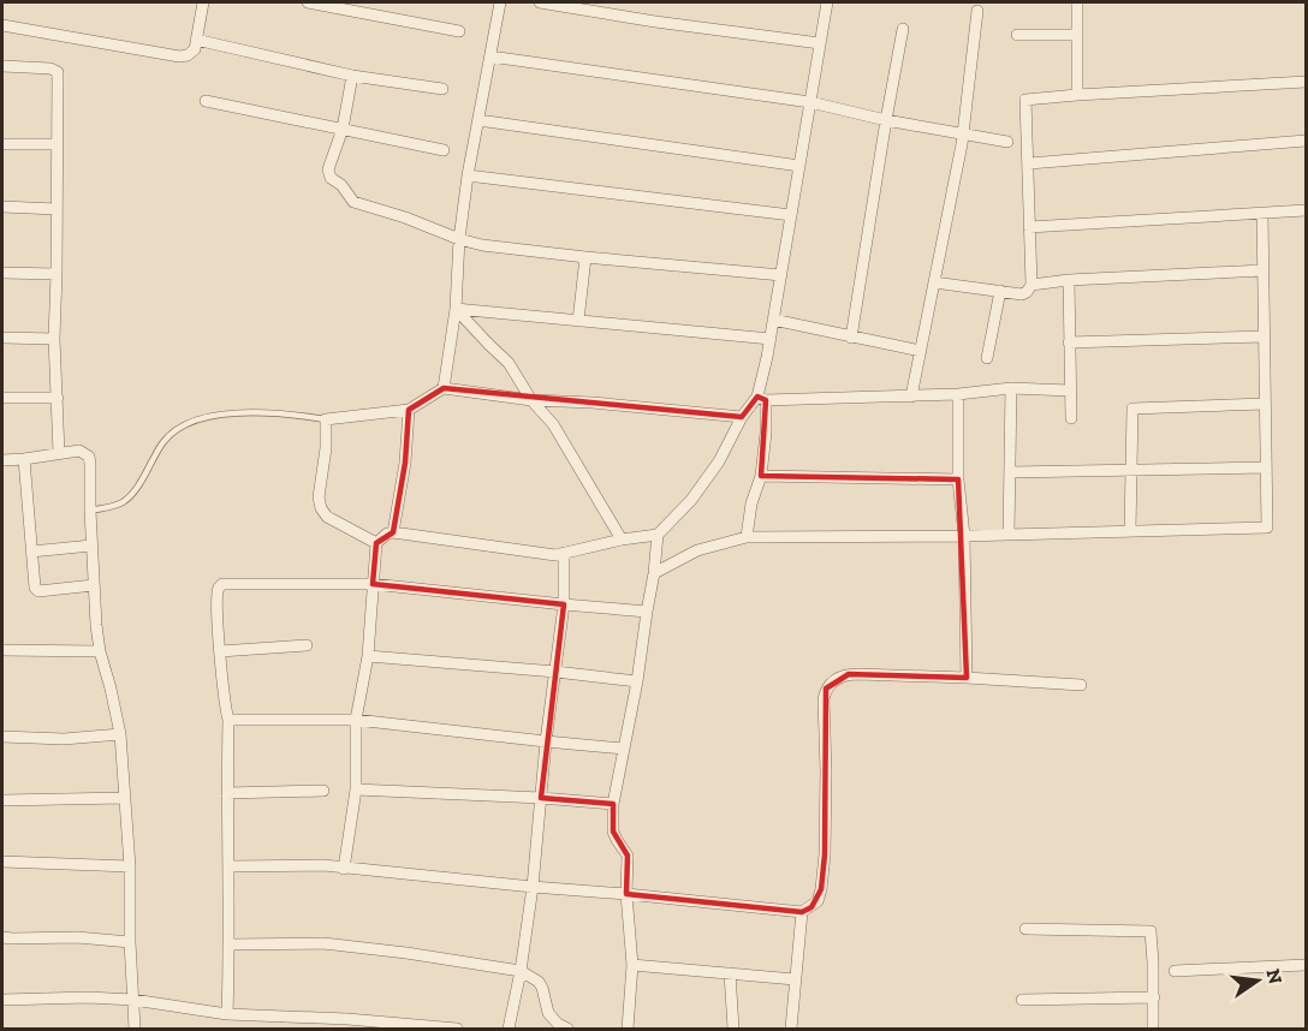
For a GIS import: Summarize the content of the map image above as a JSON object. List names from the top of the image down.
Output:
{
  "north": "right"
}
